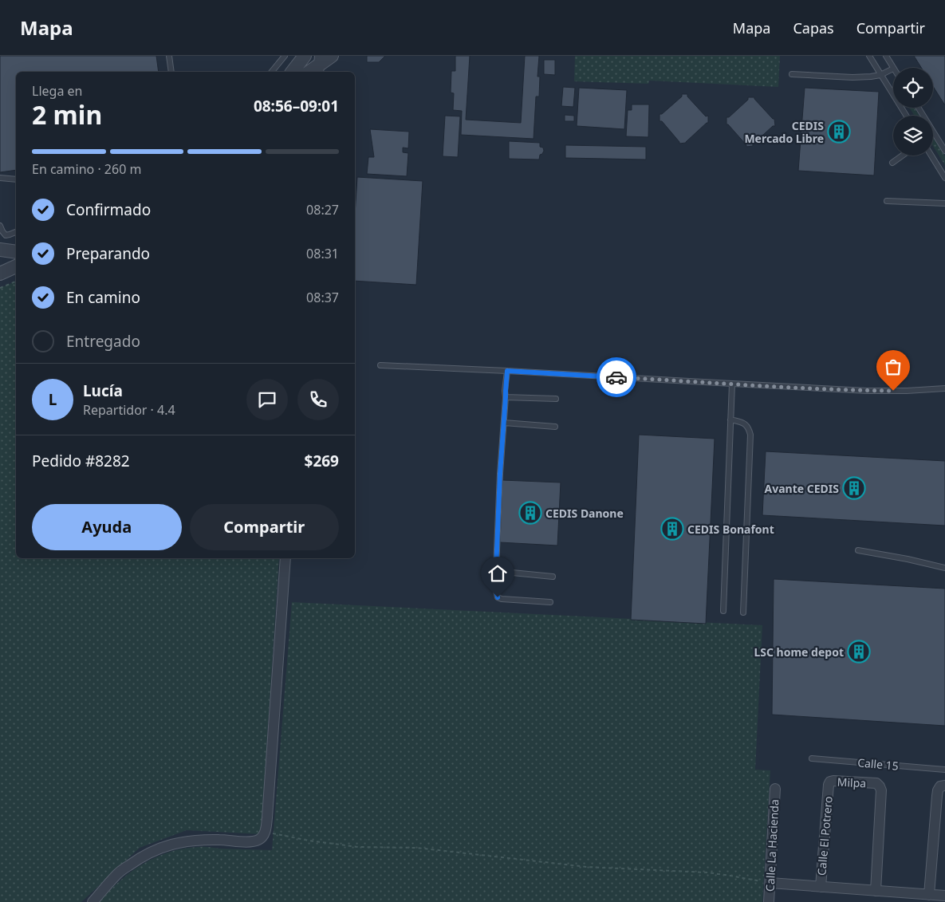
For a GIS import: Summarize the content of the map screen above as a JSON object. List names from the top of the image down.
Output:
{
  "streets": {
    "street": ["Milpa", "Calle El Potrero", "Calle La Hacienda"],
    "lane": ["Calle 15"]
  },
  "crossings": [
    ["Milpa", "Calle El Potrero"]
  ],
  "places": {
    "building": [
      "CEDIS Mercado Libre",
      "Avante CEDIS",
      "CEDIS Danone",
      "CEDIS Bonafont",
      "LSC home depot"
    ]
  },
  "page": {
    "header": "Mapa",
    "nav": ["Mapa", "Capas", "Compartir"],
    "heading": ["2 min", "Llega en", "08:56–09:01"],
    "panel": [
      "Lucía",
      "Repartidor · 4.4",
      "Pedido #8282",
      "$269"
    ],
    "bar": "En camino · 260 m",
    "list": [
      ["Confirmado", "08:27"],
      ["Preparando", "08:31"],
      ["En camino", "08:37"],
      "Entregado"
    ],
    "round": "L",
    "buttons": ["Ayuda", "Compartir"]
  }
}
